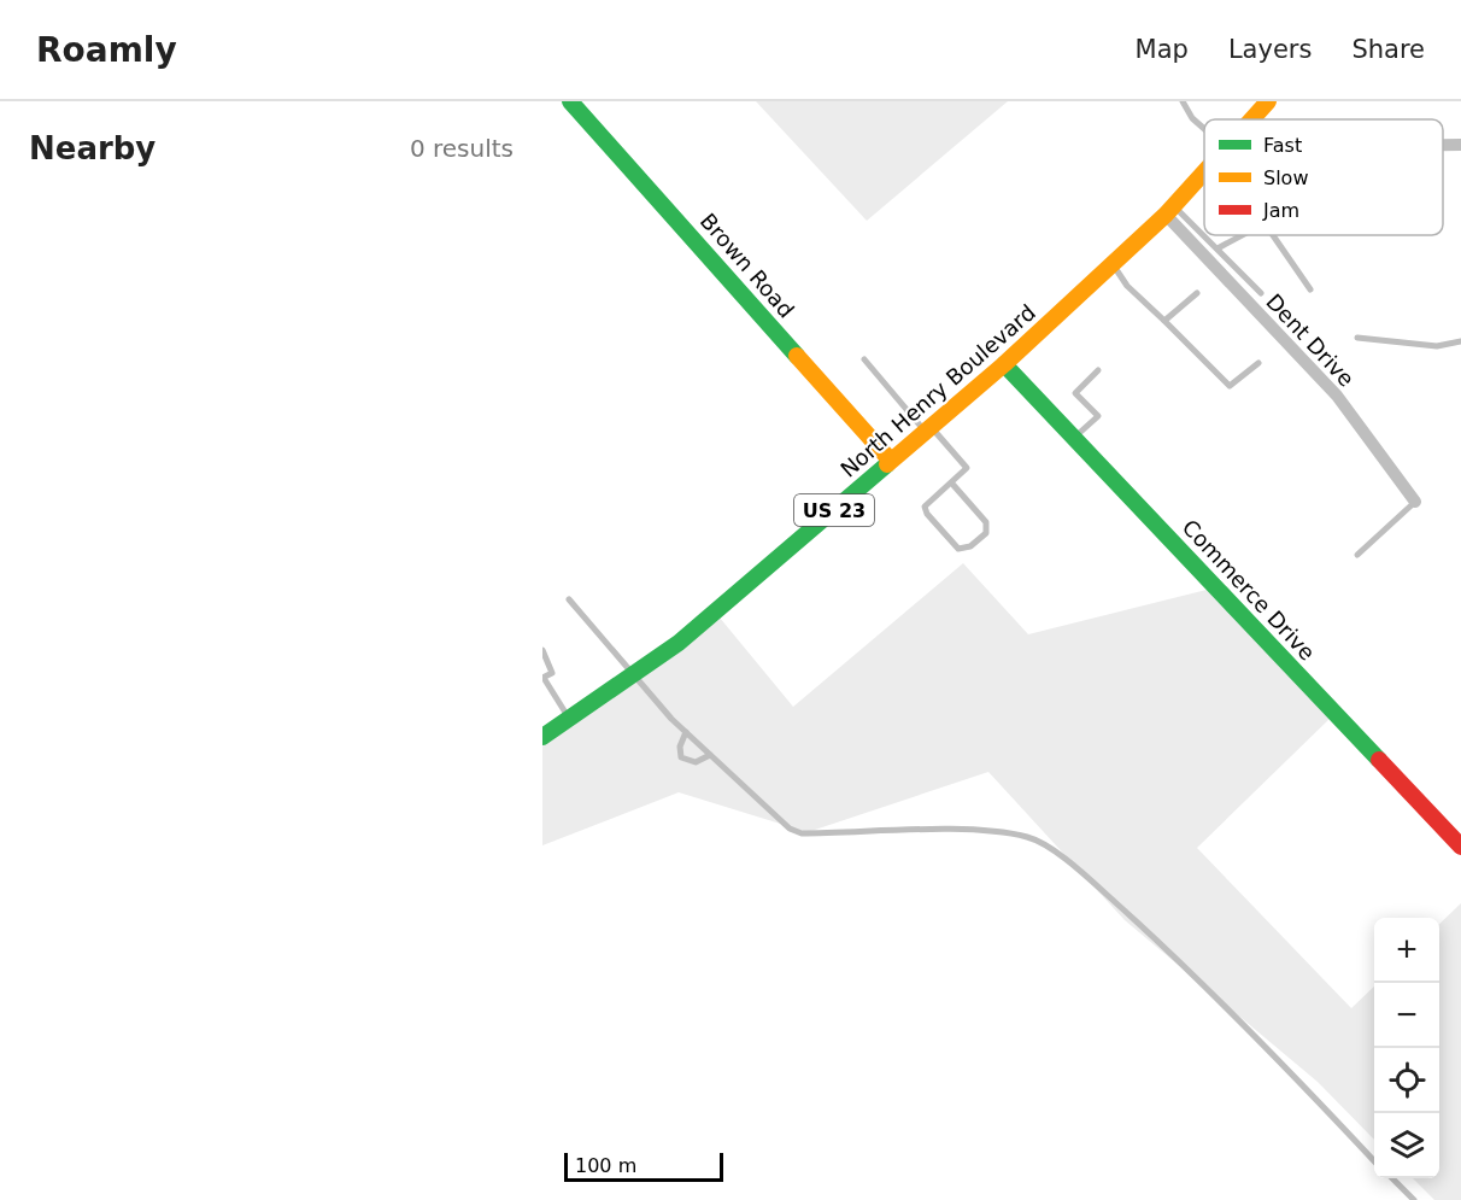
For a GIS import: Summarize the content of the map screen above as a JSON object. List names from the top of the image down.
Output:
{
  "streets": {
    "main road": [
      "Brown Road",
      "North Henry Boulevard",
      "US 23",
      "Commerce Drive"
    ],
    "street": ["Dent Drive"]
  },
  "crossings": [
    ["Brown Road", "North Henry Boulevard"],
    ["Dent Drive", "North Henry Boulevard"],
    ["North Henry Boulevard", "Commerce Drive"]
  ],
  "legend": ["Fast", "Slow", "Jam"],
  "scale_bar": "100 m",
  "page": {
    "header": "Roamly",
    "nav": ["Map", "Layers", "Share"],
    "heading": ["Nearby", "0 results"],
    "map_buttons": ["+", "−"],
    "scale": "100 m"
  }
}
